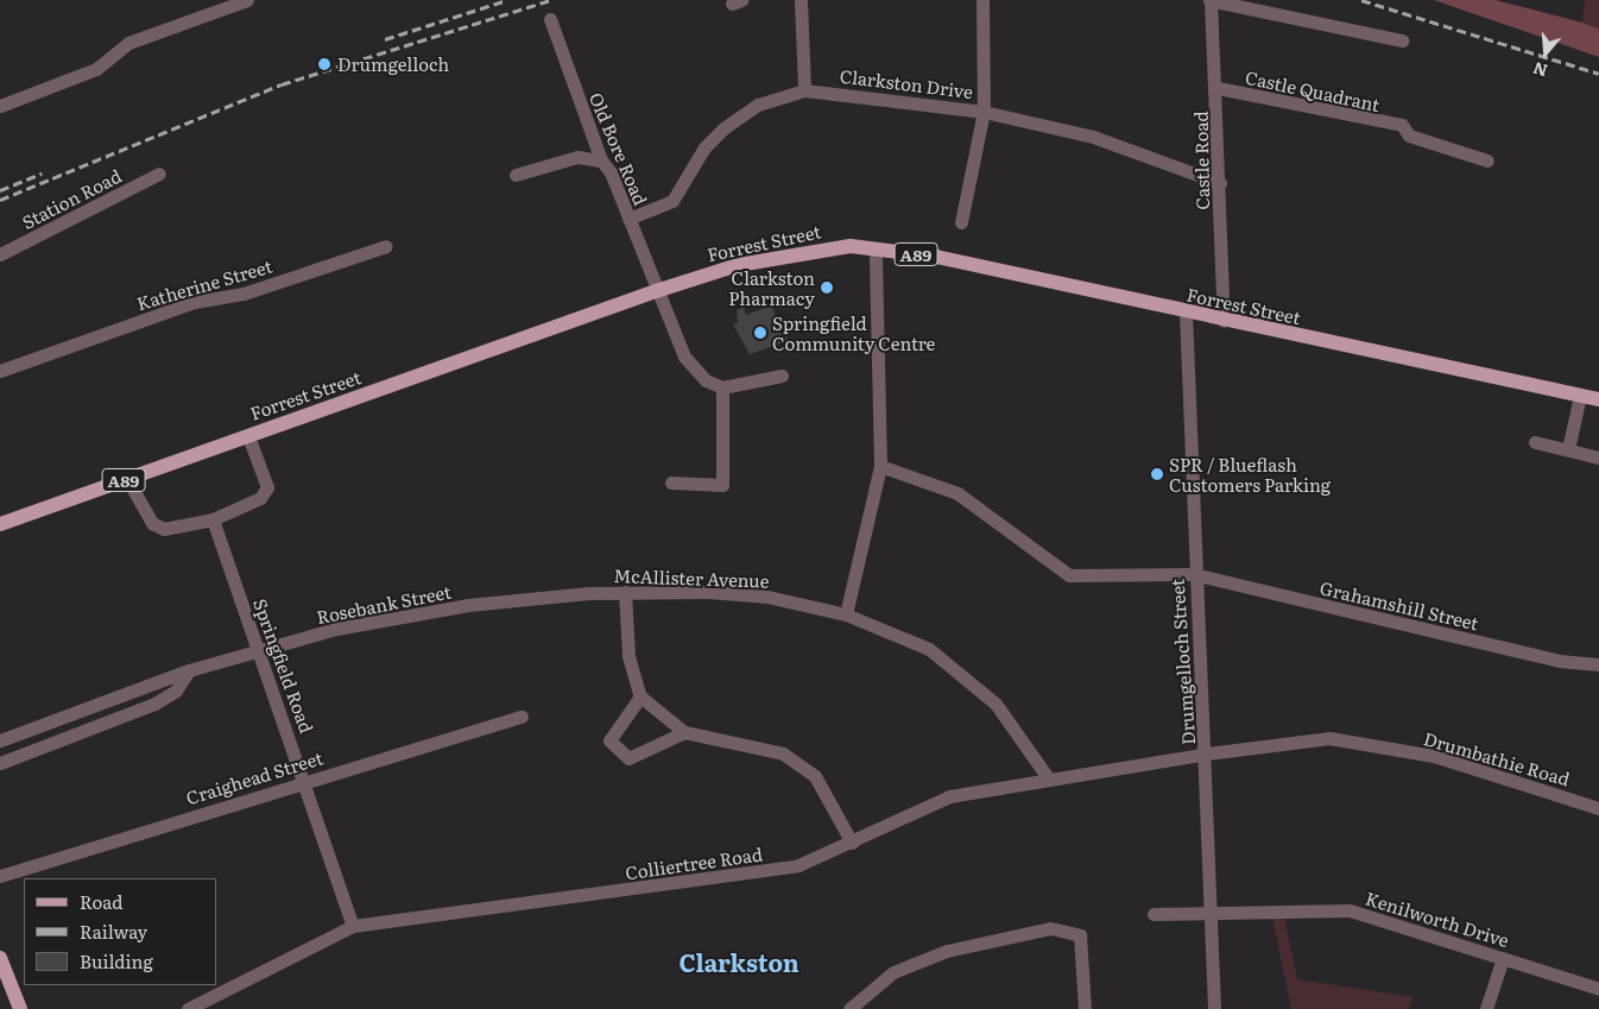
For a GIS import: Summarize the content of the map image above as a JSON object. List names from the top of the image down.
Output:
{
  "streets": {
    "main road": ["Forrest Street", "A89"],
    "street": [
      "Clarkston Drive",
      "Castle Quadrant",
      "Old Bore Road",
      "Castle Road",
      "Station Road",
      "Katherine Street",
      "McAllister Avenue",
      "Rosebank Street",
      "Grahamshill Street",
      "Drumgelloch Street",
      "Springfield Road",
      "Drumbathie Road",
      "Craighead Street",
      "Colliertree Road",
      "Kenilworth Drive"
    ]
  },
  "crossings": [
    ["Clarkston Drive", "Old Bore Road"],
    ["Clarkston Drive", "Castle Road"],
    ["Castle Quadrant", "Castle Road"],
    ["Old Bore Road", "Forrest Street"],
    ["Castle Road", "Forrest Street"],
    ["Forrest Street", "Drumgelloch Street"],
    ["McAllister Avenue", "Rosebank Street"],
    ["McAllister Avenue", "Colliertree Road"],
    ["Rosebank Street", "Springfield Road"],
    ["Grahamshill Street", "Drumgelloch Street"],
    ["Drumgelloch Street", "Drumbathie Road"],
    ["Drumgelloch Street", "Colliertree Road"],
    ["Drumgelloch Street", "Kenilworth Drive"],
    ["Springfield Road", "Craighead Street"],
    ["Springfield Road", "Colliertree Road"],
    ["Drumbathie Road", "Colliertree Road"]
  ],
  "districts": ["Clarkston"],
  "places": [
    "Drumgelloch",
    "Clarkston Pharmacy",
    "Springfield Community Centre",
    "SPR / Blueflash Customers Parking"
  ],
  "legend": ["Road", "Railway", "Building"],
  "north": "bottom"
}
